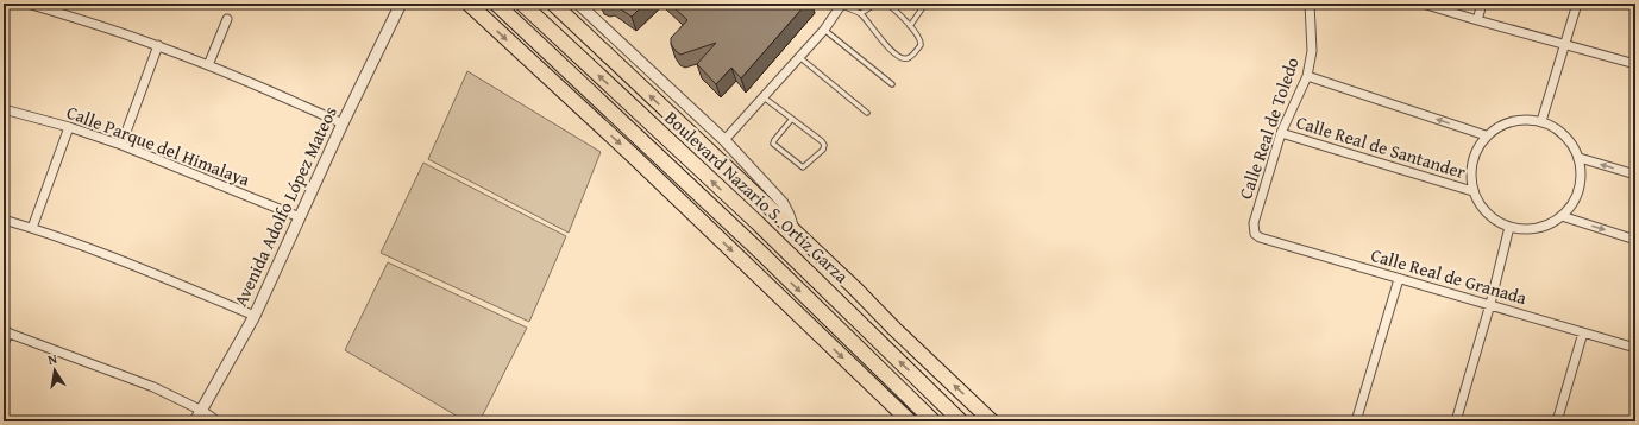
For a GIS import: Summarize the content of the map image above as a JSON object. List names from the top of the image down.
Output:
{
  "streets": {
    "highway": ["Boulevard Nazario S. Ortiz Garza"],
    "street": [
      "Calle Real de Toledo",
      "Calle Parque del Himalaya",
      "Calle Real de Santander",
      "Avenida Adolfo López Mateos",
      "Calle Real de Granada"
    ]
  },
  "crossings": [
    ["Calle Real de Toledo", "Calle Real de Santander"],
    ["Calle Real de Toledo", "Calle Real de Granada"],
    ["Calle Parque del Himalaya", "Avenida Adolfo López Mateos"]
  ],
  "north": "top"
}
